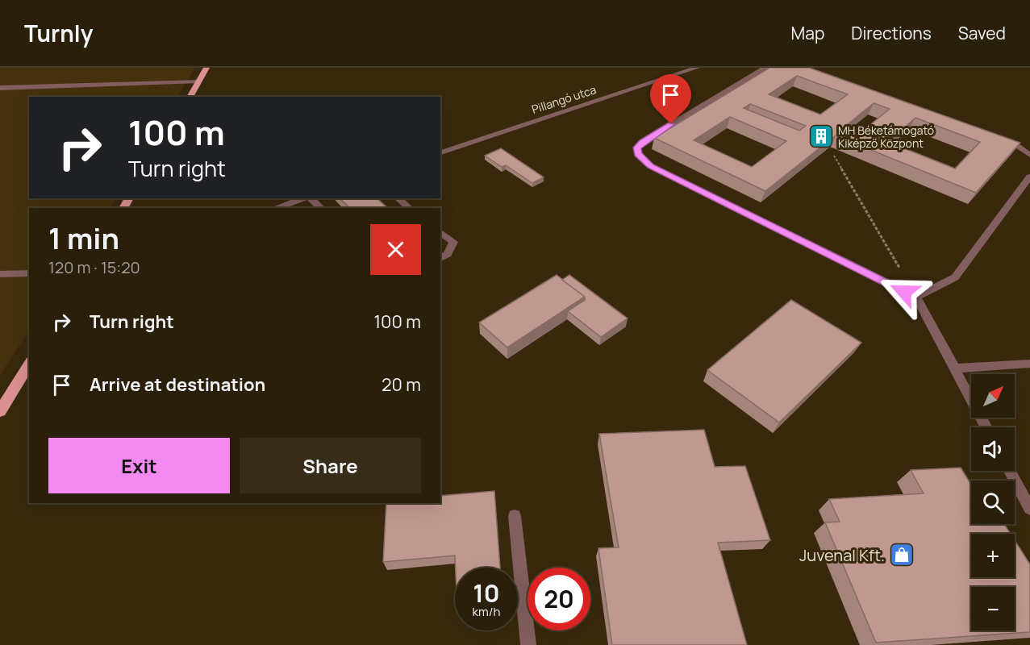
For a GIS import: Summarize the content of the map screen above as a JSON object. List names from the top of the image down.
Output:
{
  "streets": {
    "lane": ["Pillangó utca"]
  },
  "places": {
    "building": ["MH Béketámogató Kiképző Központ"],
    "shop": ["Juvenal Kft."]
  },
  "north": "top right",
  "page": {
    "header": "Turnly",
    "nav": ["Map", "Directions", "Saved"],
    "turn": ["100 m", "Turn right"],
    "heading": ["1 min", "120 m · 15:20"],
    "list": [
      {
        "name": "Turn right",
        "value": "100 m"
      },
      {
        "name": "Arrive at destination",
        "value": "20 m"
      }
    ],
    "map_buttons": ["+", "−"],
    "buttons": ["Exit", "Share"],
    "speed": "10 km/h",
    "limit": "20"
  }
}
